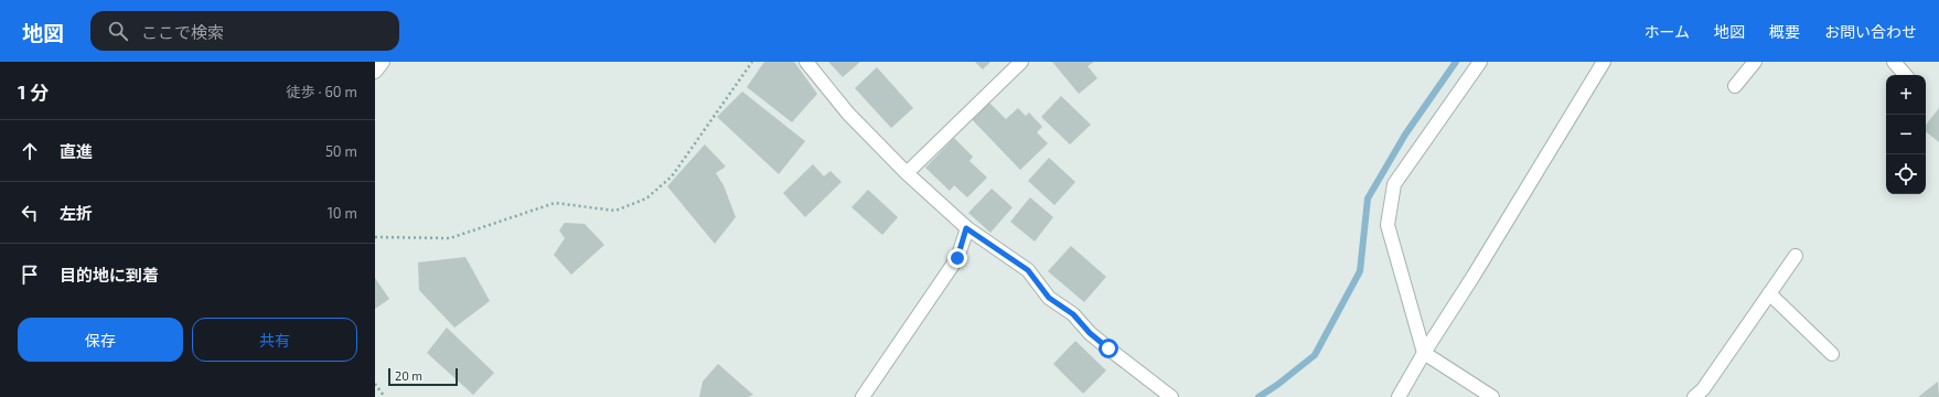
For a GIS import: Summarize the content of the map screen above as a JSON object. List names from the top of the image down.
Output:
{
  "scale_bar": "20 m",
  "page": {
    "header": "地図",
    "search": "ここで検索",
    "nav": [
      "ホーム",
      "地図",
      "概要",
      "お問い合わせ"
    ],
    "heading": ["1 分", "徒歩 · 60 m"],
    "map_buttons": ["+", "−"],
    "list": [
      ["直進", "50 m"],
      ["左折", "10 m"],
      "目的地に到着"
    ],
    "buttons": ["保存", "共有"],
    "scale": "20 m"
  }
}
